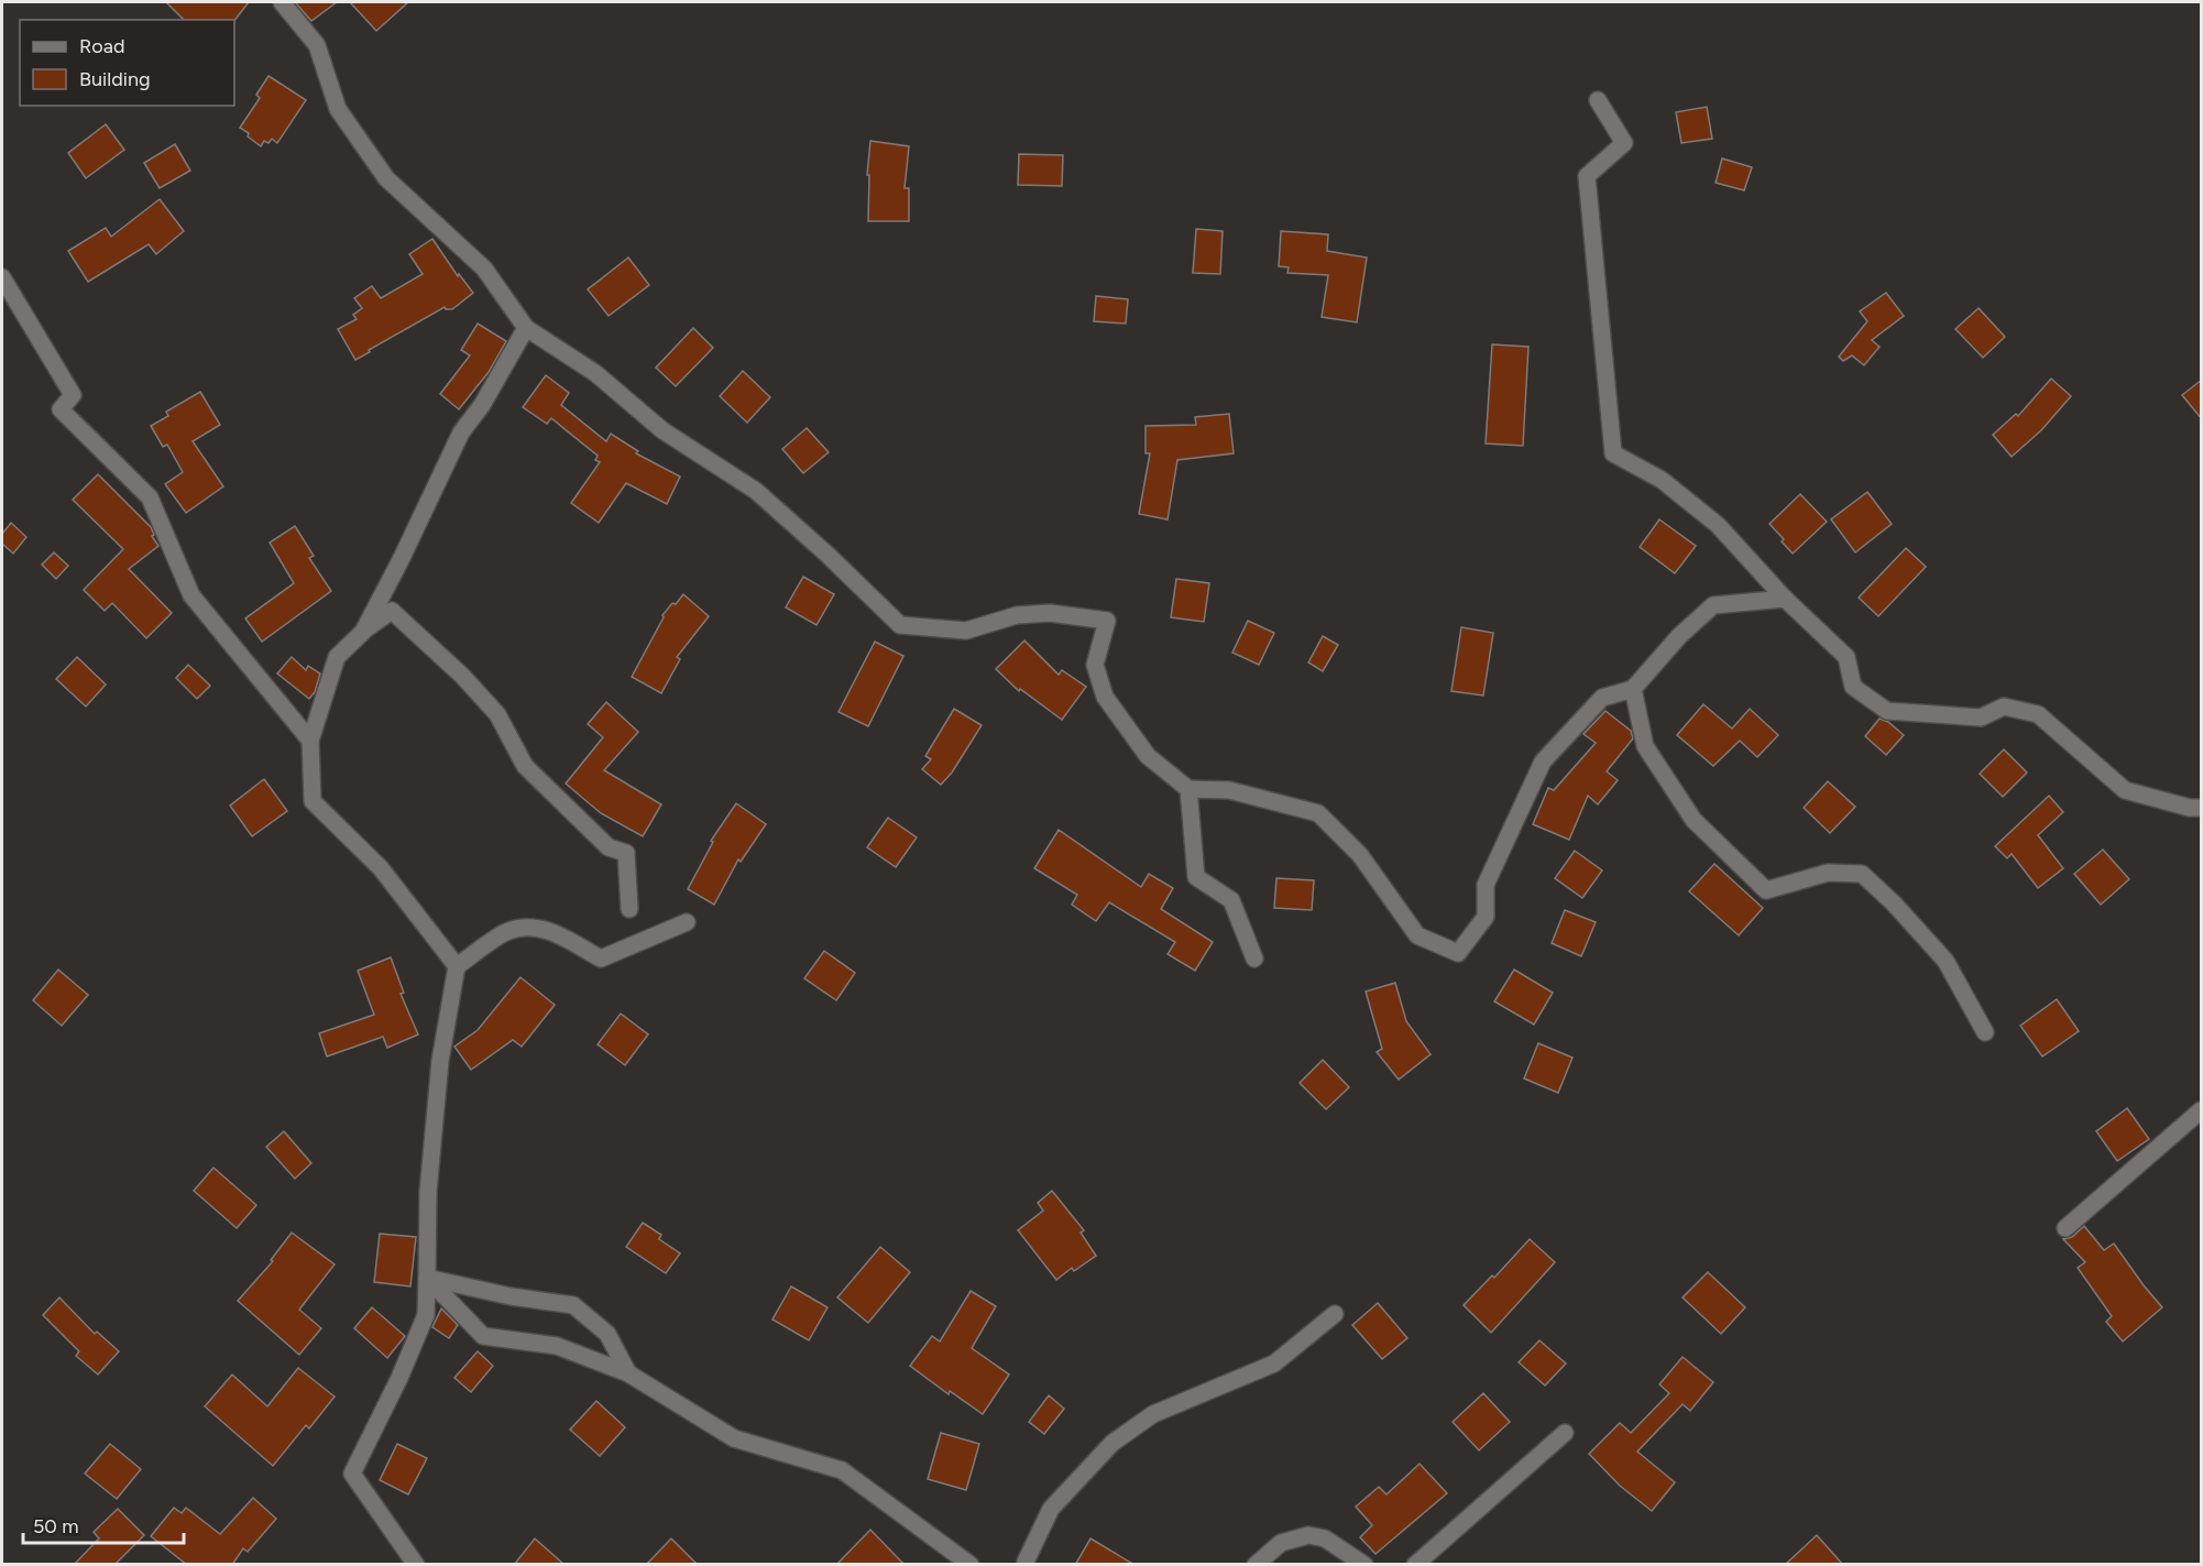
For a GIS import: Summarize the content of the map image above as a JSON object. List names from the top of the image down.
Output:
{
  "legend": ["Road", "Building"],
  "scale_bar": "50 m"
}
